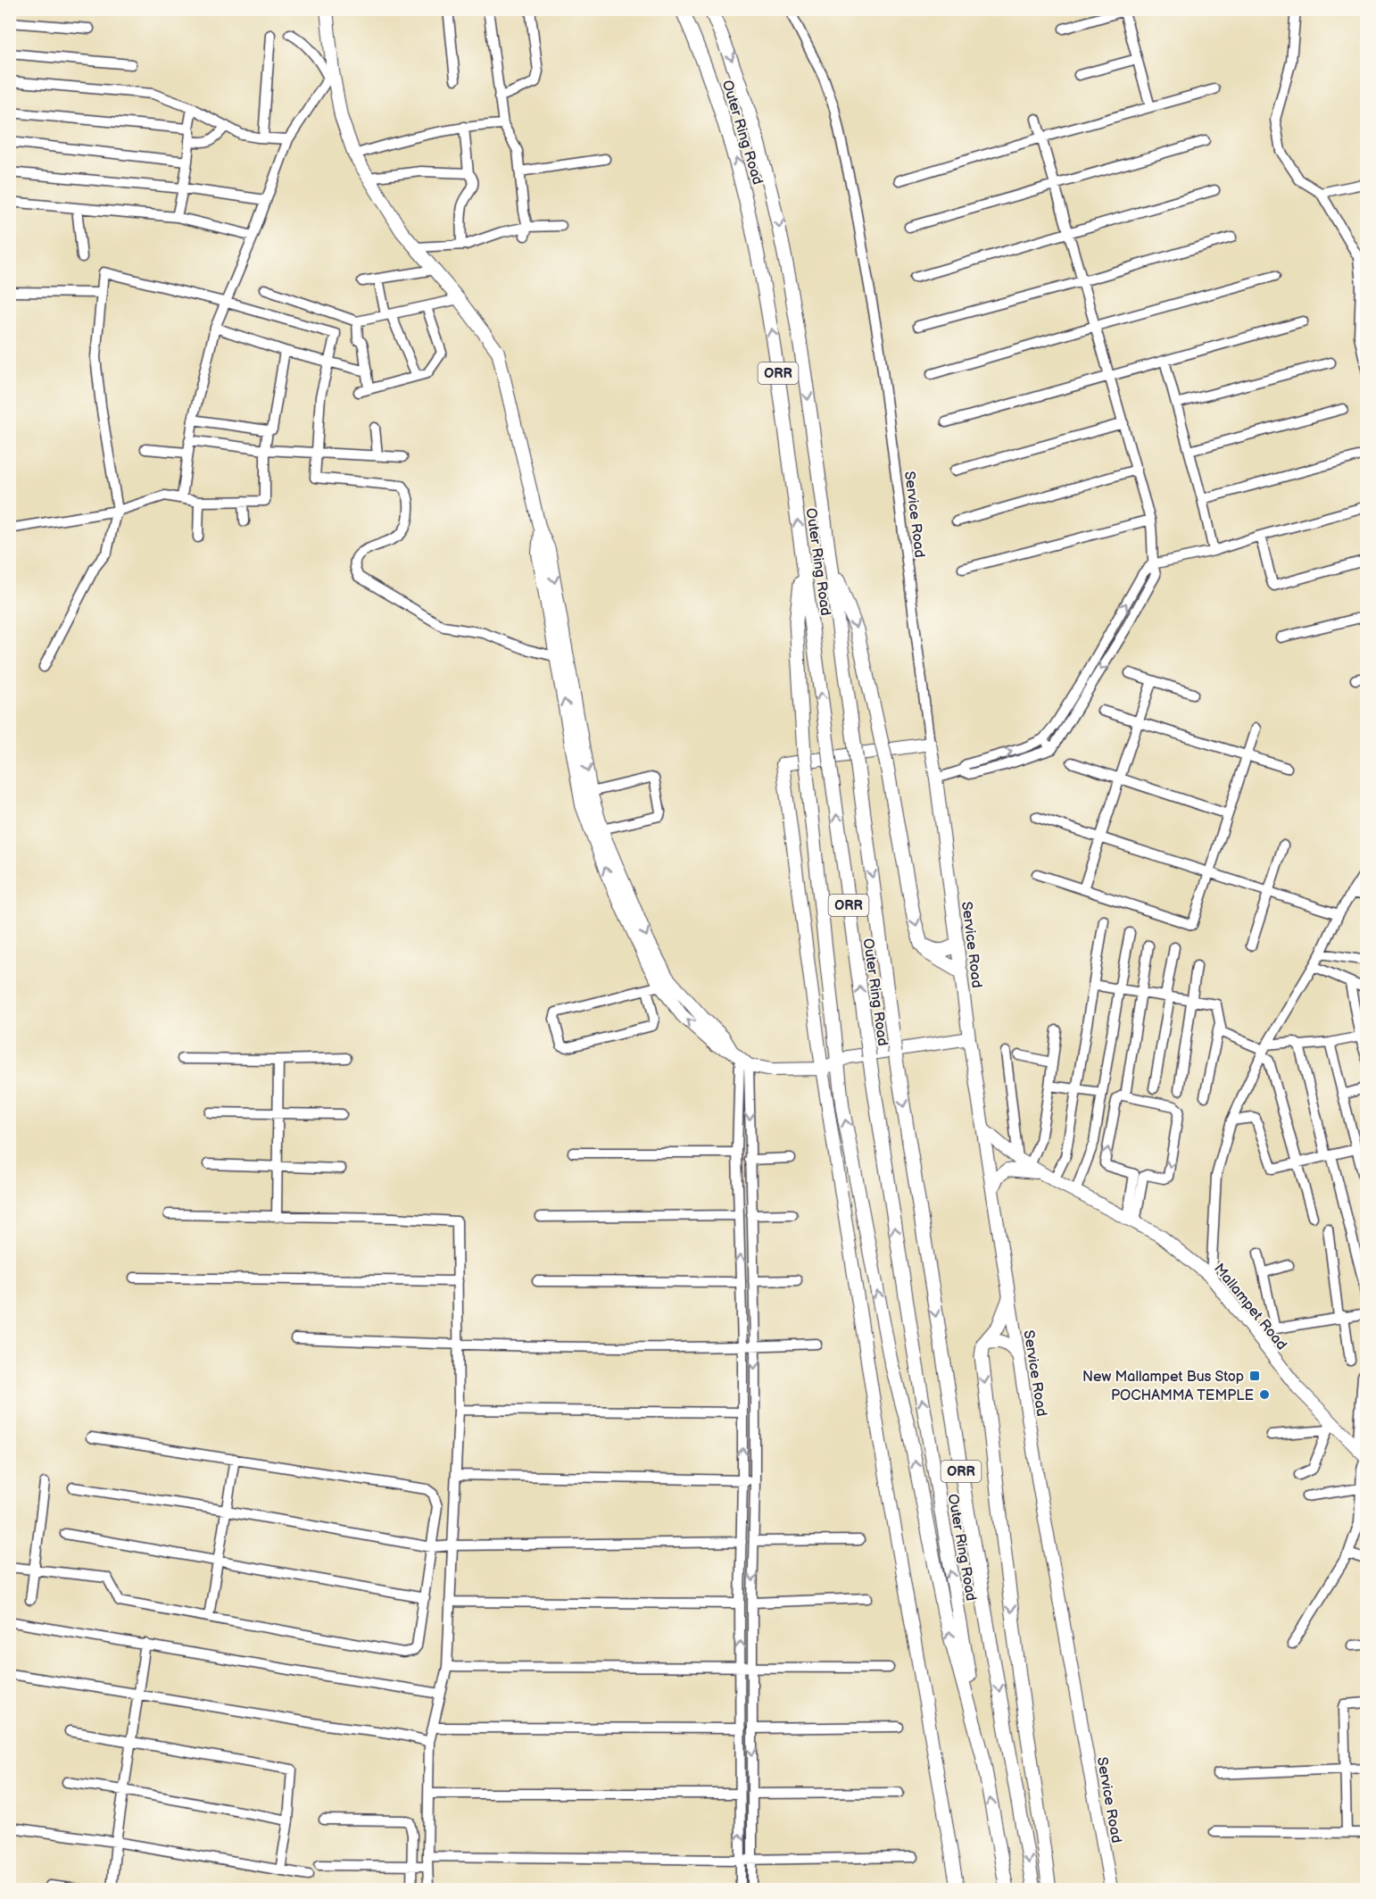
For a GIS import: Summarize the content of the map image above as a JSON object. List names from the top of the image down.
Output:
{
  "streets": {
    "highway": ["Outer Ring Road", "ORR"],
    "main road": ["Service Road", "Mallampet Road"]
  },
  "crossings": [
    ["Service Road", "Mallampet Road"]
  ],
  "places": {
    "transit": ["New Mallampet Bus Stop"],
    "other": ["POCHAMMA TEMPLE"]
  }
}
